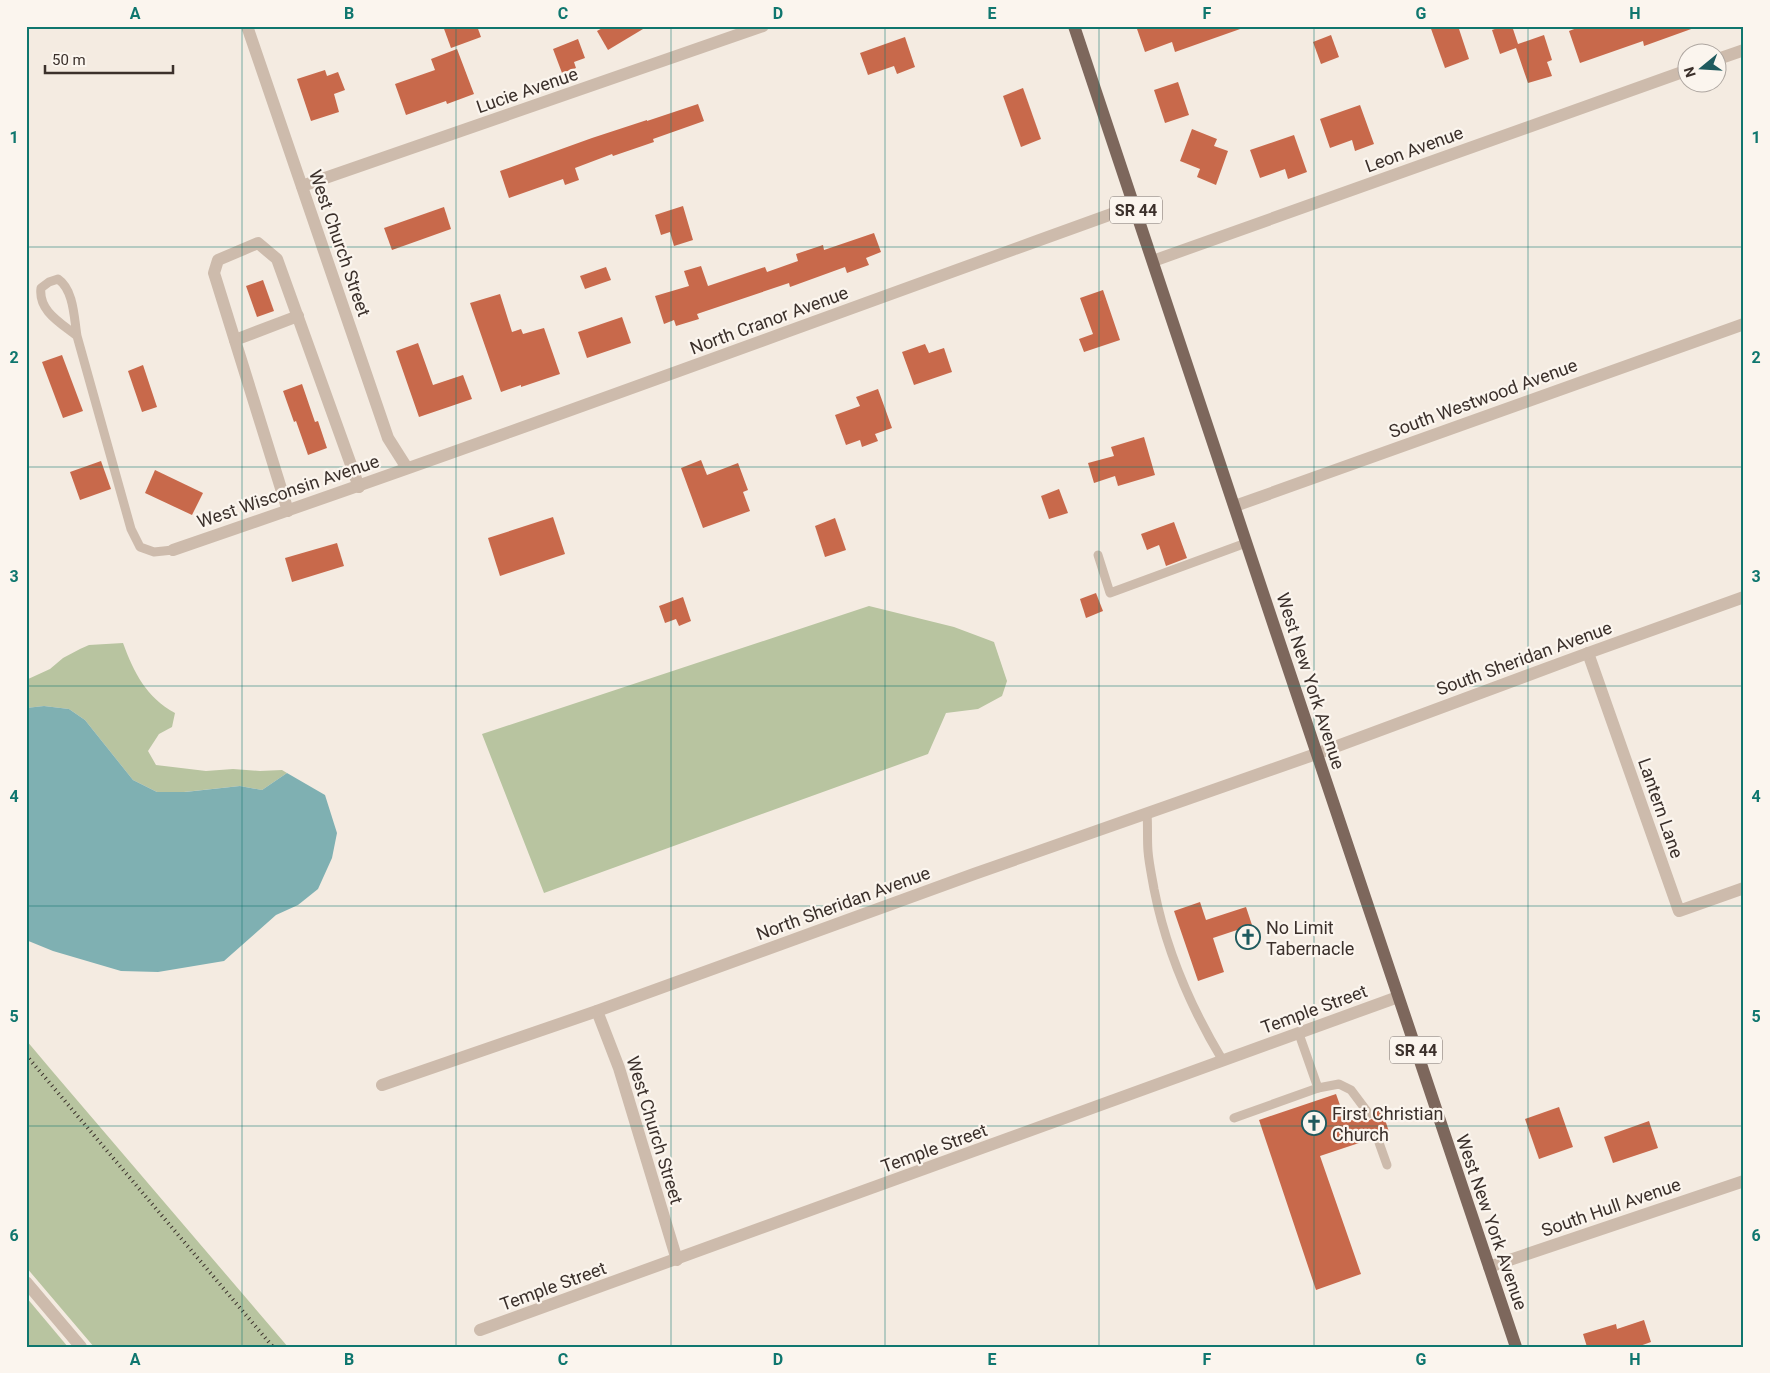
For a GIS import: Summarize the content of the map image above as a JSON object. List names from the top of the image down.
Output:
{
  "streets": {
    "main road": ["SR 44", "West New York Avenue"],
    "street": [
      "Lucie Avenue",
      "Leon Avenue",
      "West Church Street",
      "North Cranor Avenue",
      "South Westwood Avenue",
      "West Wisconsin Avenue",
      "South Sheridan Avenue",
      "Lantern Lane",
      "North Sheridan Avenue",
      "Temple Street",
      "South Hull Avenue"
    ]
  },
  "crossings": [
    ["Lucie Avenue", "West Church Street"],
    ["Leon Avenue", "West New York Avenue"],
    ["West Church Street", "North Cranor Avenue"],
    ["West Church Street", "West Wisconsin Avenue"],
    ["West Church Street", "North Sheridan Avenue"],
    ["West Church Street", "Temple Street"],
    ["North Cranor Avenue", "West Wisconsin Avenue"],
    ["North Cranor Avenue", "West New York Avenue"],
    ["South Westwood Avenue", "West New York Avenue"],
    ["South Sheridan Avenue", "West New York Avenue"],
    ["South Sheridan Avenue", "Lantern Lane"],
    ["South Sheridan Avenue", "North Sheridan Avenue"],
    ["West New York Avenue", "North Sheridan Avenue"],
    ["West New York Avenue", "Temple Street"],
    ["West New York Avenue", "South Hull Avenue"]
  ],
  "places": {
    "church": ["No Limit Tabernacle", "First Christian Church"]
  },
  "scale_bar": "50 m",
  "north": "left",
  "grid": {
    "columns": [
      "A",
      "B",
      "C",
      "D",
      "E",
      "F",
      "G",
      "H"
    ],
    "rows": [
      "1",
      "2",
      "3",
      "4",
      "5",
      "6"
    ]
  }
}
